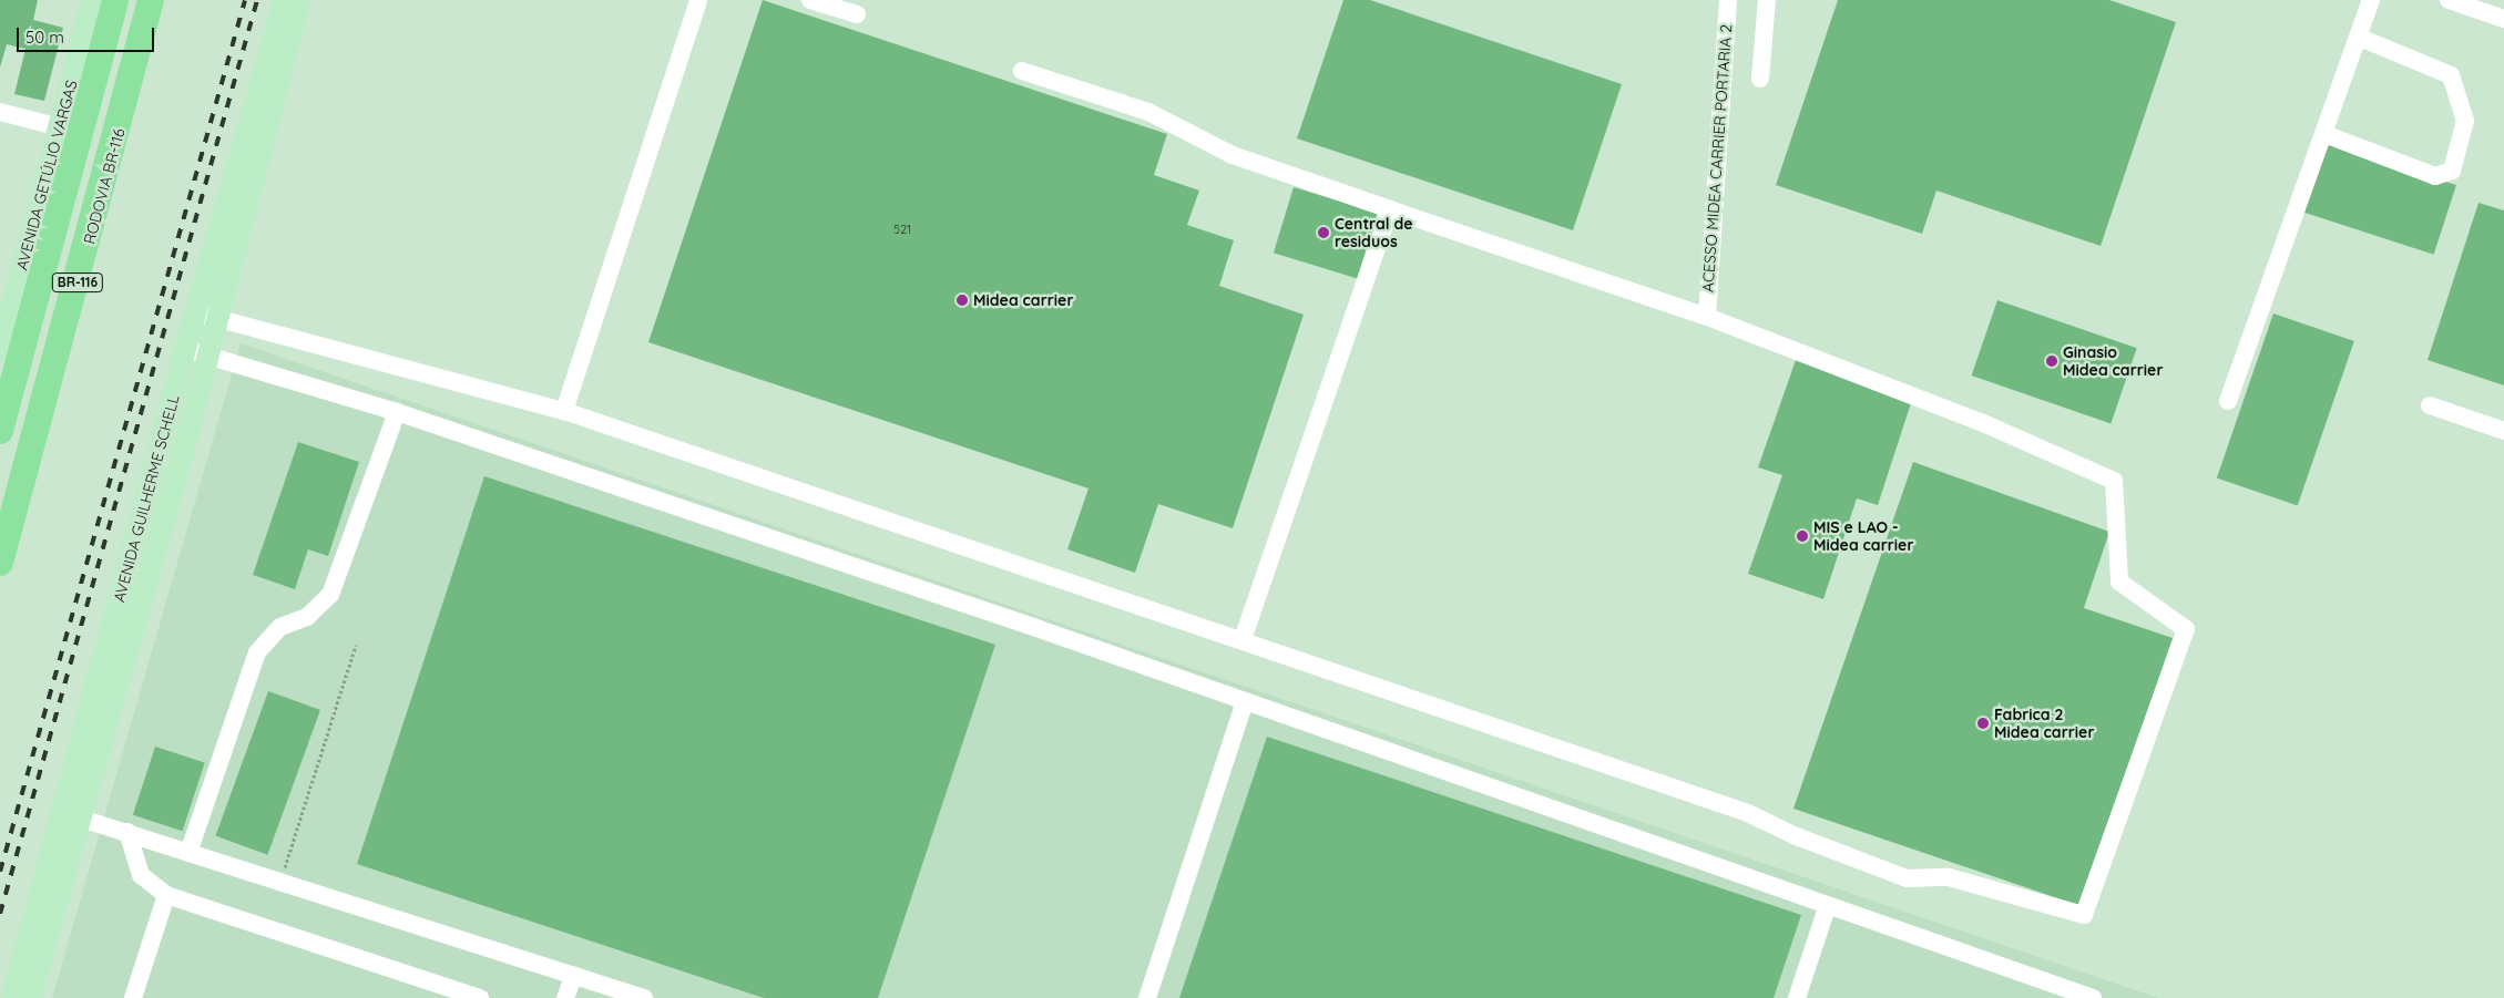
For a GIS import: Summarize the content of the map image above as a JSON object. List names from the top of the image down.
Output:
{
  "streets": {
    "highway": ["RODOVIA BR-116", "BR-116"],
    "main road": ["AVENIDA GETÚLIO VARGAS", "AVENIDA GUILHERME SCHELL"],
    "street": ["ACESSO MIDEA CARRIER PORTARIA 2"]
  },
  "places": [
    "Central de residuos",
    "Midea carrier",
    "Ginasio Midea carrier",
    "MIS e LAO - Midea carrier",
    "Fabrica 2 Midea carrier"
  ],
  "house_numbers": ["521"],
  "scale_bar": "50 m"
}
